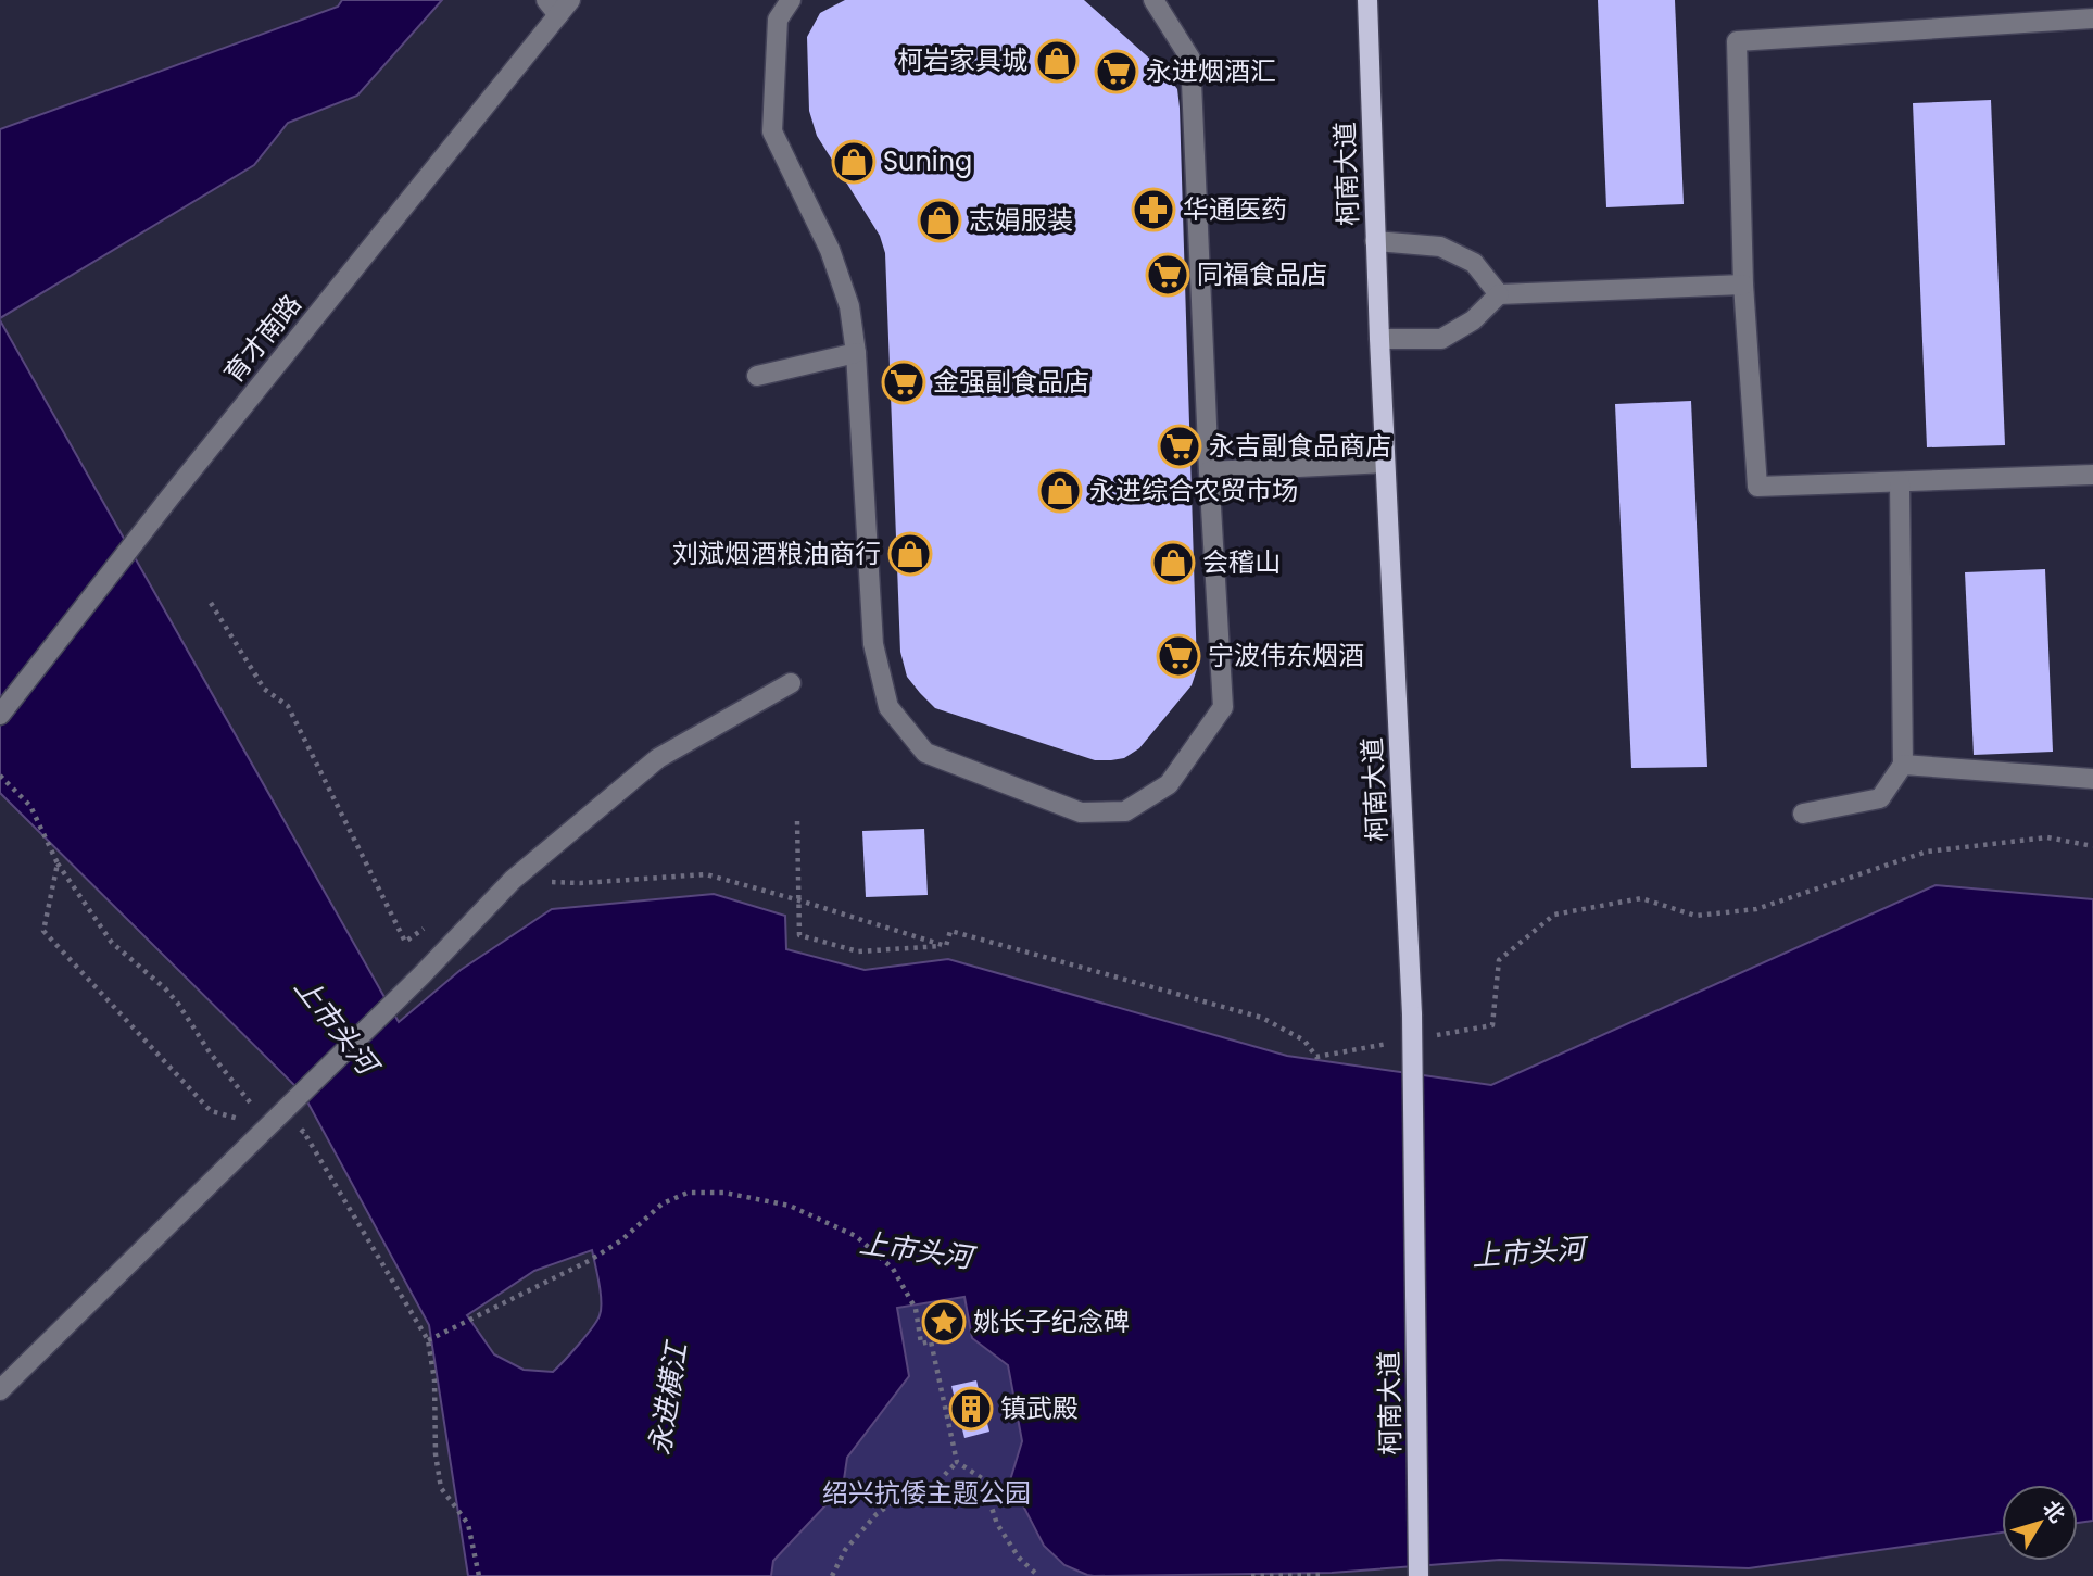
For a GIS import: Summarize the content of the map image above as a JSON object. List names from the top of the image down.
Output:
{
  "streets": {
    "main road": ["柯南大道"],
    "street": ["育才南路"]
  },
  "water": ["上市头河", "永进横江"],
  "parks": ["绍兴抗倭主题公园"],
  "places": {
    "shop": [
      "柯岩家具城",
      "Suning",
      "志娟服装",
      "永进综合农贸市场",
      "刘斌烟酒粮油商行",
      "会稽山"
    ],
    "supermarket": [
      "永进烟酒汇",
      "同福食品店",
      "金强副食品店",
      "永吉副食品商店",
      "宁波伟东烟酒"
    ],
    "pharmacy": ["华通医药"],
    "place": ["姚长子纪念碑"],
    "building": ["镇武殿"]
  },
  "north": "top right"
}
